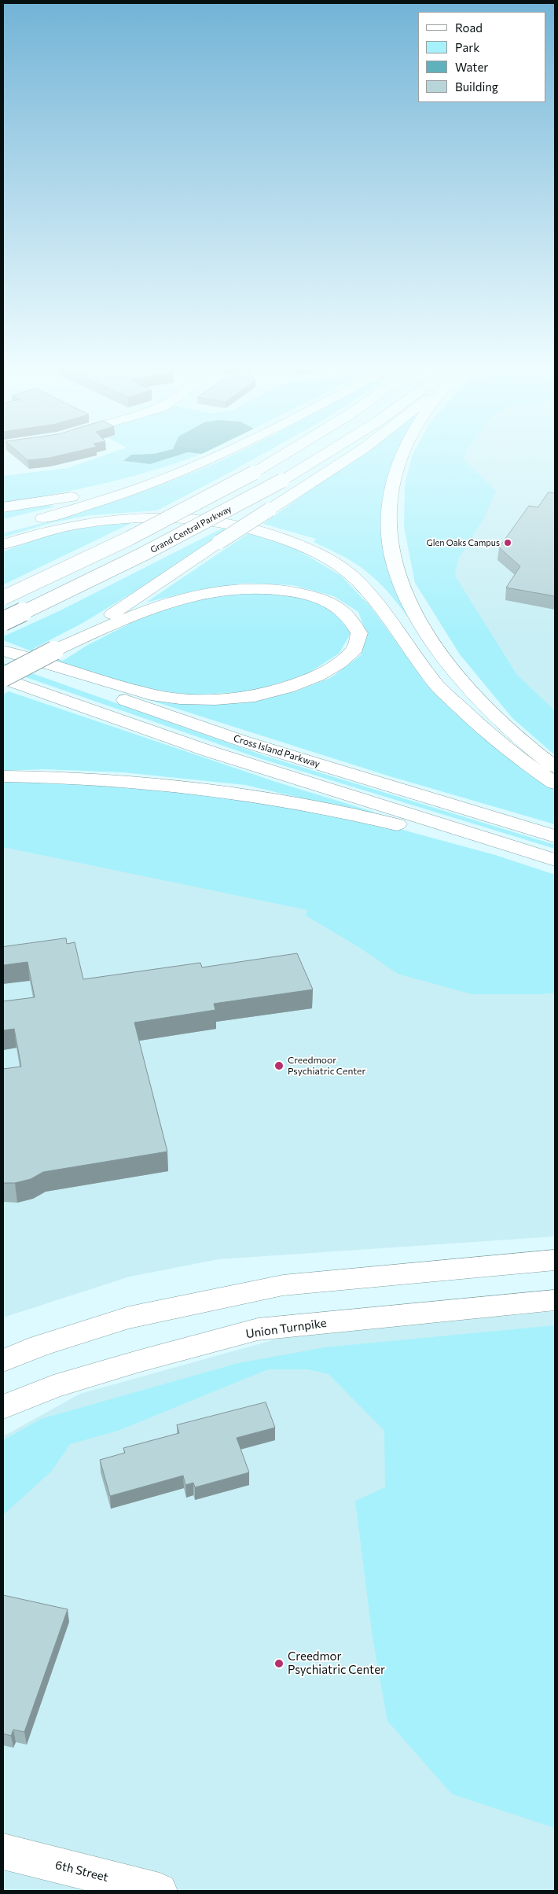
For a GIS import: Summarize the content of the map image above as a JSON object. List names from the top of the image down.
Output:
{
  "streets": {
    "main road": [
      "Grand Central Parkway",
      "Cross Island Parkway",
      "Union Turnpike",
      "6th Street"
    ]
  },
  "places": ["Glen Oaks Campus", "Creedmoor Psychiatric Center", "Creedmor Psychiatric Center"],
  "legend": [
    "Road",
    "Park",
    "Water",
    "Building"
  ]
}
